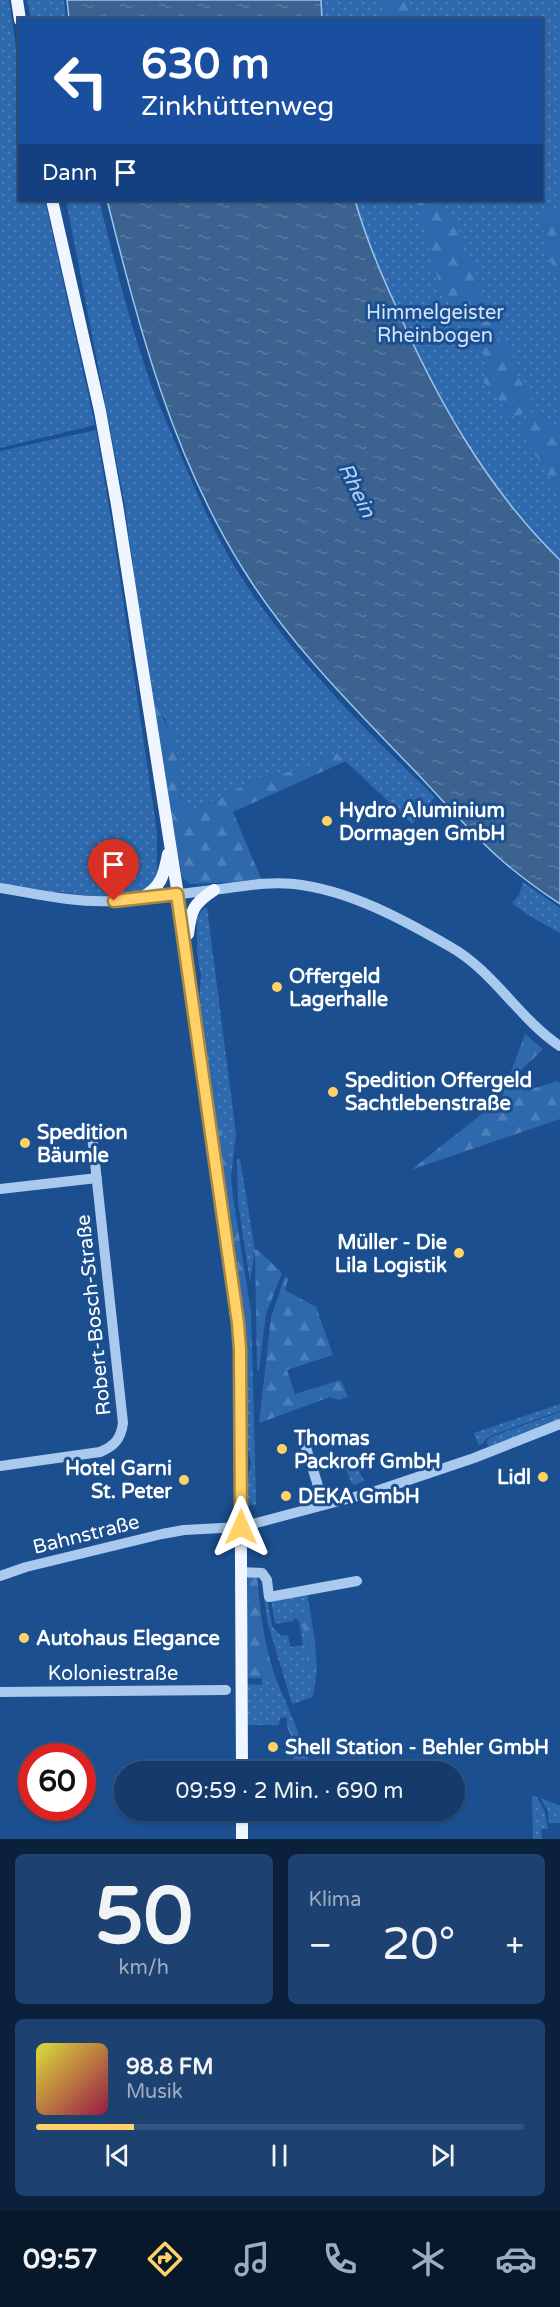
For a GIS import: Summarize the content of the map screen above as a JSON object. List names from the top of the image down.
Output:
{
  "streets": {
    "street": ["Robert-Bosch-Straße", "Bahnstraße", "Koloniestraße"]
  },
  "water": ["Rhein"],
  "parks": ["Himmelgeister Rheinbogen"],
  "places": [
    "Hydro Aluminium Dormagen GmbH",
    "Offergeld Lagerhalle",
    "Spedition Offergeld Sachtlebenstraße",
    "Spedition Bäumle",
    "Müller - Die Lila Logistik",
    "Thomas Packroff GmbH",
    "Lidl",
    "Hotel Garni St. Peter",
    "DEKA GmbH",
    "Autohaus Elegance",
    "Shell Station - Behler GmbH"
  ],
  "page": {
    "turn": ["630 m", "Zinkhüttenweg"],
    "then": "Dann",
    "limit": "60",
    "trip": "09:59 · 2 Min. · 690 m",
    "tile": [
      ["50", "km/h"],
      "Klima"
    ],
    "heat": ["−", "20°", "+"],
    "song": ["98.8 FM", "Musik"],
    "tabs": "09:57"
  }
}
